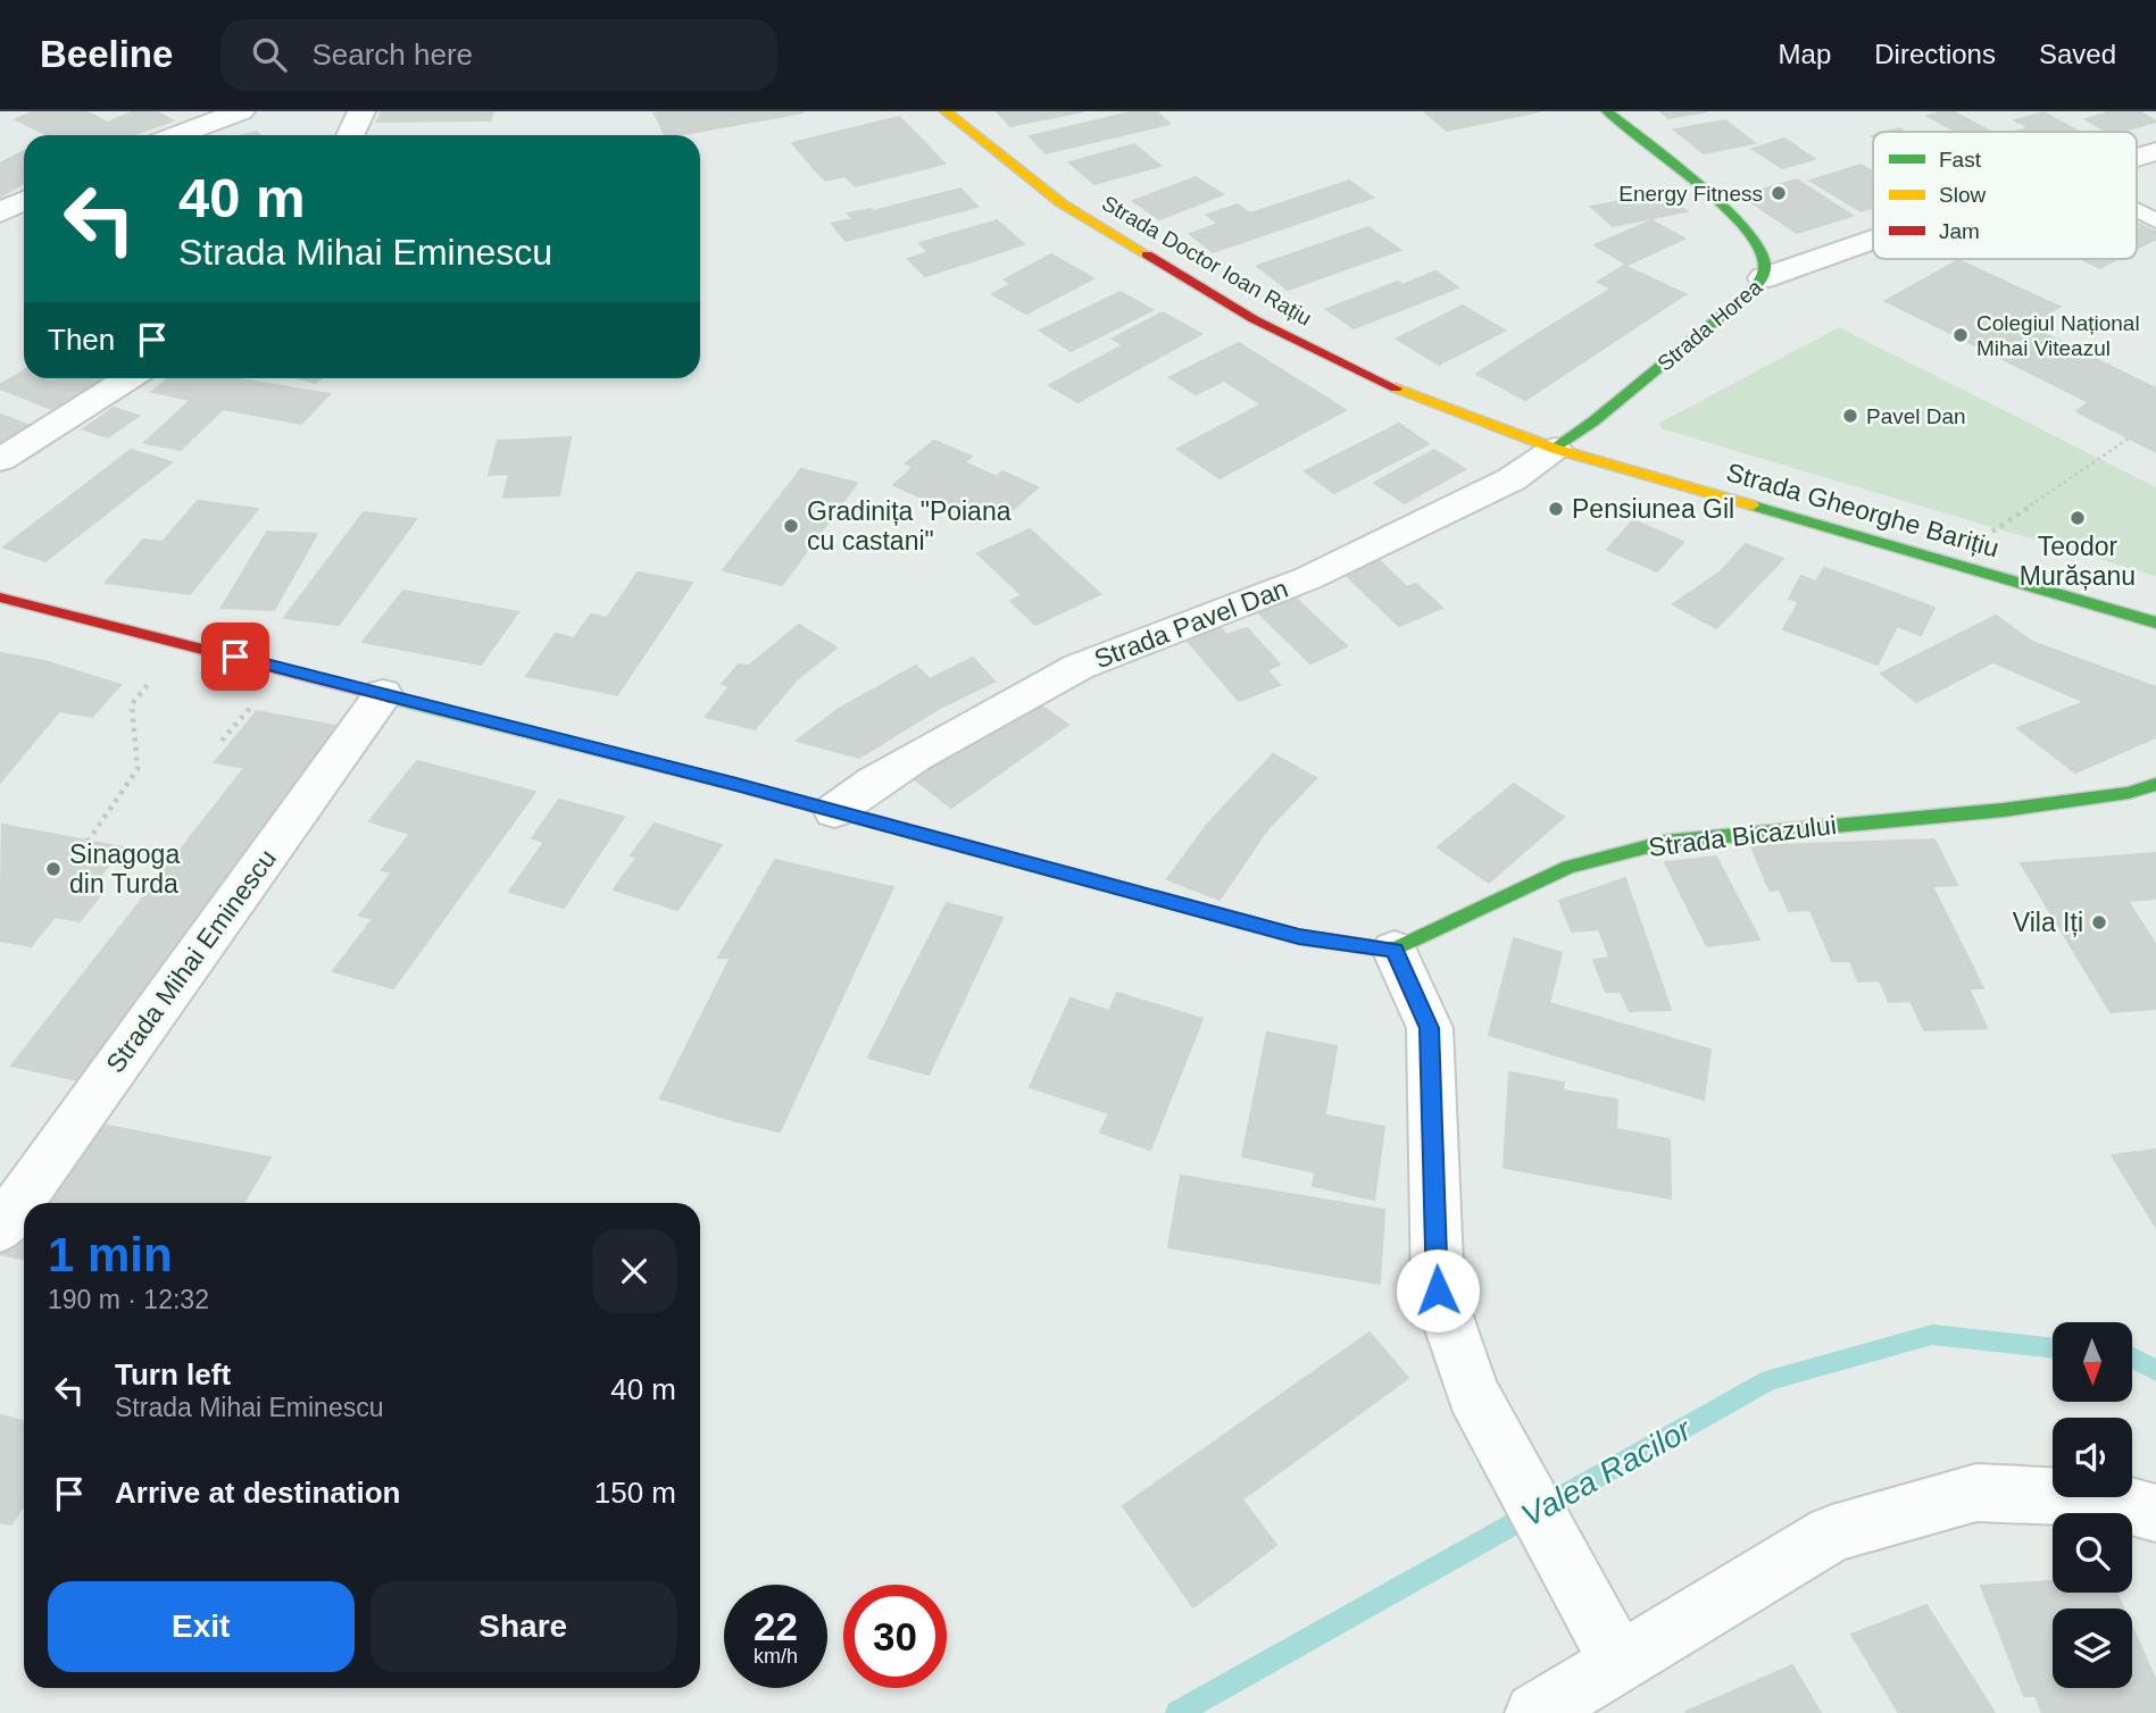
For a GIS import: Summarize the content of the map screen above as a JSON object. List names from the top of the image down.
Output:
{
  "streets": {
    "main road": [
      "Strada Doctor Ioan Rațiu",
      "Strada Horea",
      "Strada Gheorghe Barițiu",
      "Strada Bicazului"
    ],
    "street": ["Strada Pavel Dan", "Strada Mihai Eminescu"]
  },
  "crossings": [
    ["Strada Doctor Ioan Rațiu", "Strada Horea"],
    ["Strada Doctor Ioan Rațiu", "Strada Gheorghe Barițiu"],
    ["Strada Doctor Ioan Rațiu", "Strada Pavel Dan"],
    ["Strada Horea", "Strada Gheorghe Barițiu"],
    ["Strada Horea", "Strada Pavel Dan"],
    ["Strada Gheorghe Barițiu", "Strada Pavel Dan"]
  ],
  "water": ["Valea Racilor"],
  "places": [
    "Energy Fitness",
    "Colegiul Național Mihai Viteazul",
    "Pavel Dan",
    "Pensiunea Gil",
    "Teodor Murășanu",
    "Gradinița \"Poiana cu castani\"",
    "Sinagoga din Turda",
    "Vila Iți"
  ],
  "legend": ["Fast", "Slow", "Jam"],
  "north": "bottom",
  "page": {
    "header": "Beeline",
    "search": "Search here",
    "nav": ["Map", "Directions", "Saved"],
    "turn": ["40 m", "Strada Mihai Eminescu"],
    "then": "Then",
    "heading": ["1 min", "190 m · 12:32"],
    "list": [
      {
        "name": "Turn left",
        "note": "Strada Mihai Eminescu",
        "value": "40 m"
      },
      {
        "name": "Arrive at destination",
        "value": "150 m"
      }
    ],
    "buttons": ["Exit", "Share"],
    "speed": "22 km/h",
    "limit": "30"
  }
}
